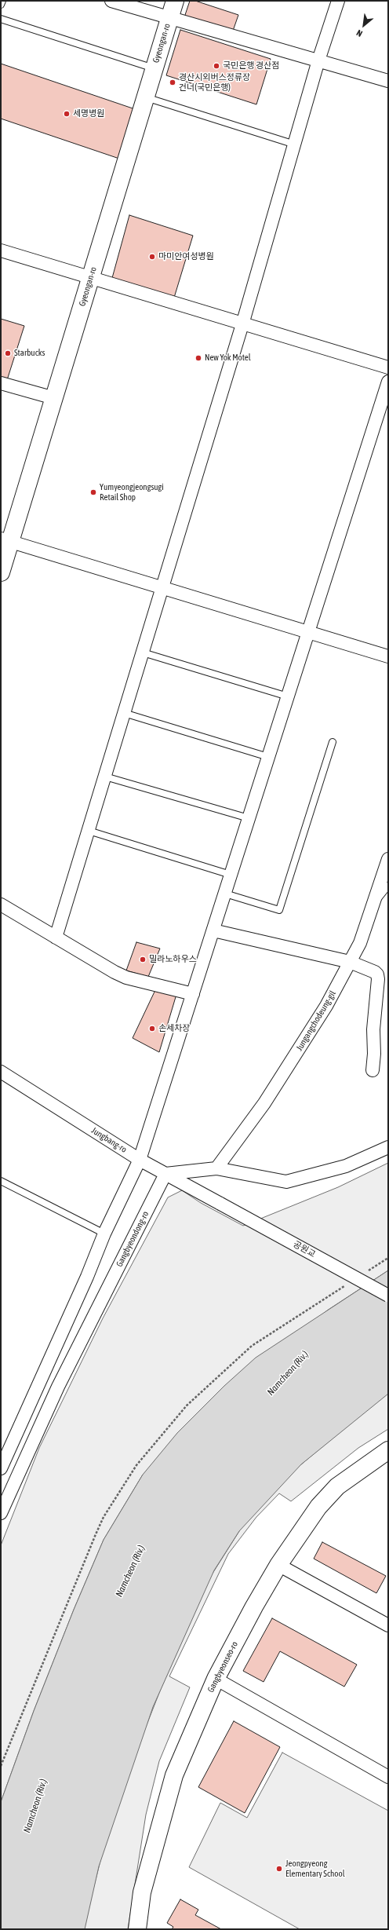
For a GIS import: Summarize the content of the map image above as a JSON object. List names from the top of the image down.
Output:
{
  "streets": {
    "main road": ["Gyeongan-ro", "Gangbyeonseo-ro"],
    "street": [
      "Jungangchodeung-gil",
      "Jungbang-ro",
      "Gangbyeondong-ro",
      "공원교"
    ]
  },
  "crossings": [
    ["Jungbang-ro", "Gangbyeondong-ro"],
    ["Jungbang-ro", "공원교"]
  ],
  "water": ["Namcheon (Riv.)"],
  "places": [
    "국민은행 경산점",
    "경산시외버스정류장 건너(국민은행)",
    "세명병원",
    "마미안여성병원",
    "Starbucks",
    "New Yok Motel",
    "Yumyeongjeongsugi Retail Shop",
    "밀라노하우스",
    "손세차장",
    "Jeongpyeong Elementary School"
  ],
  "north": "bottom left"
}
